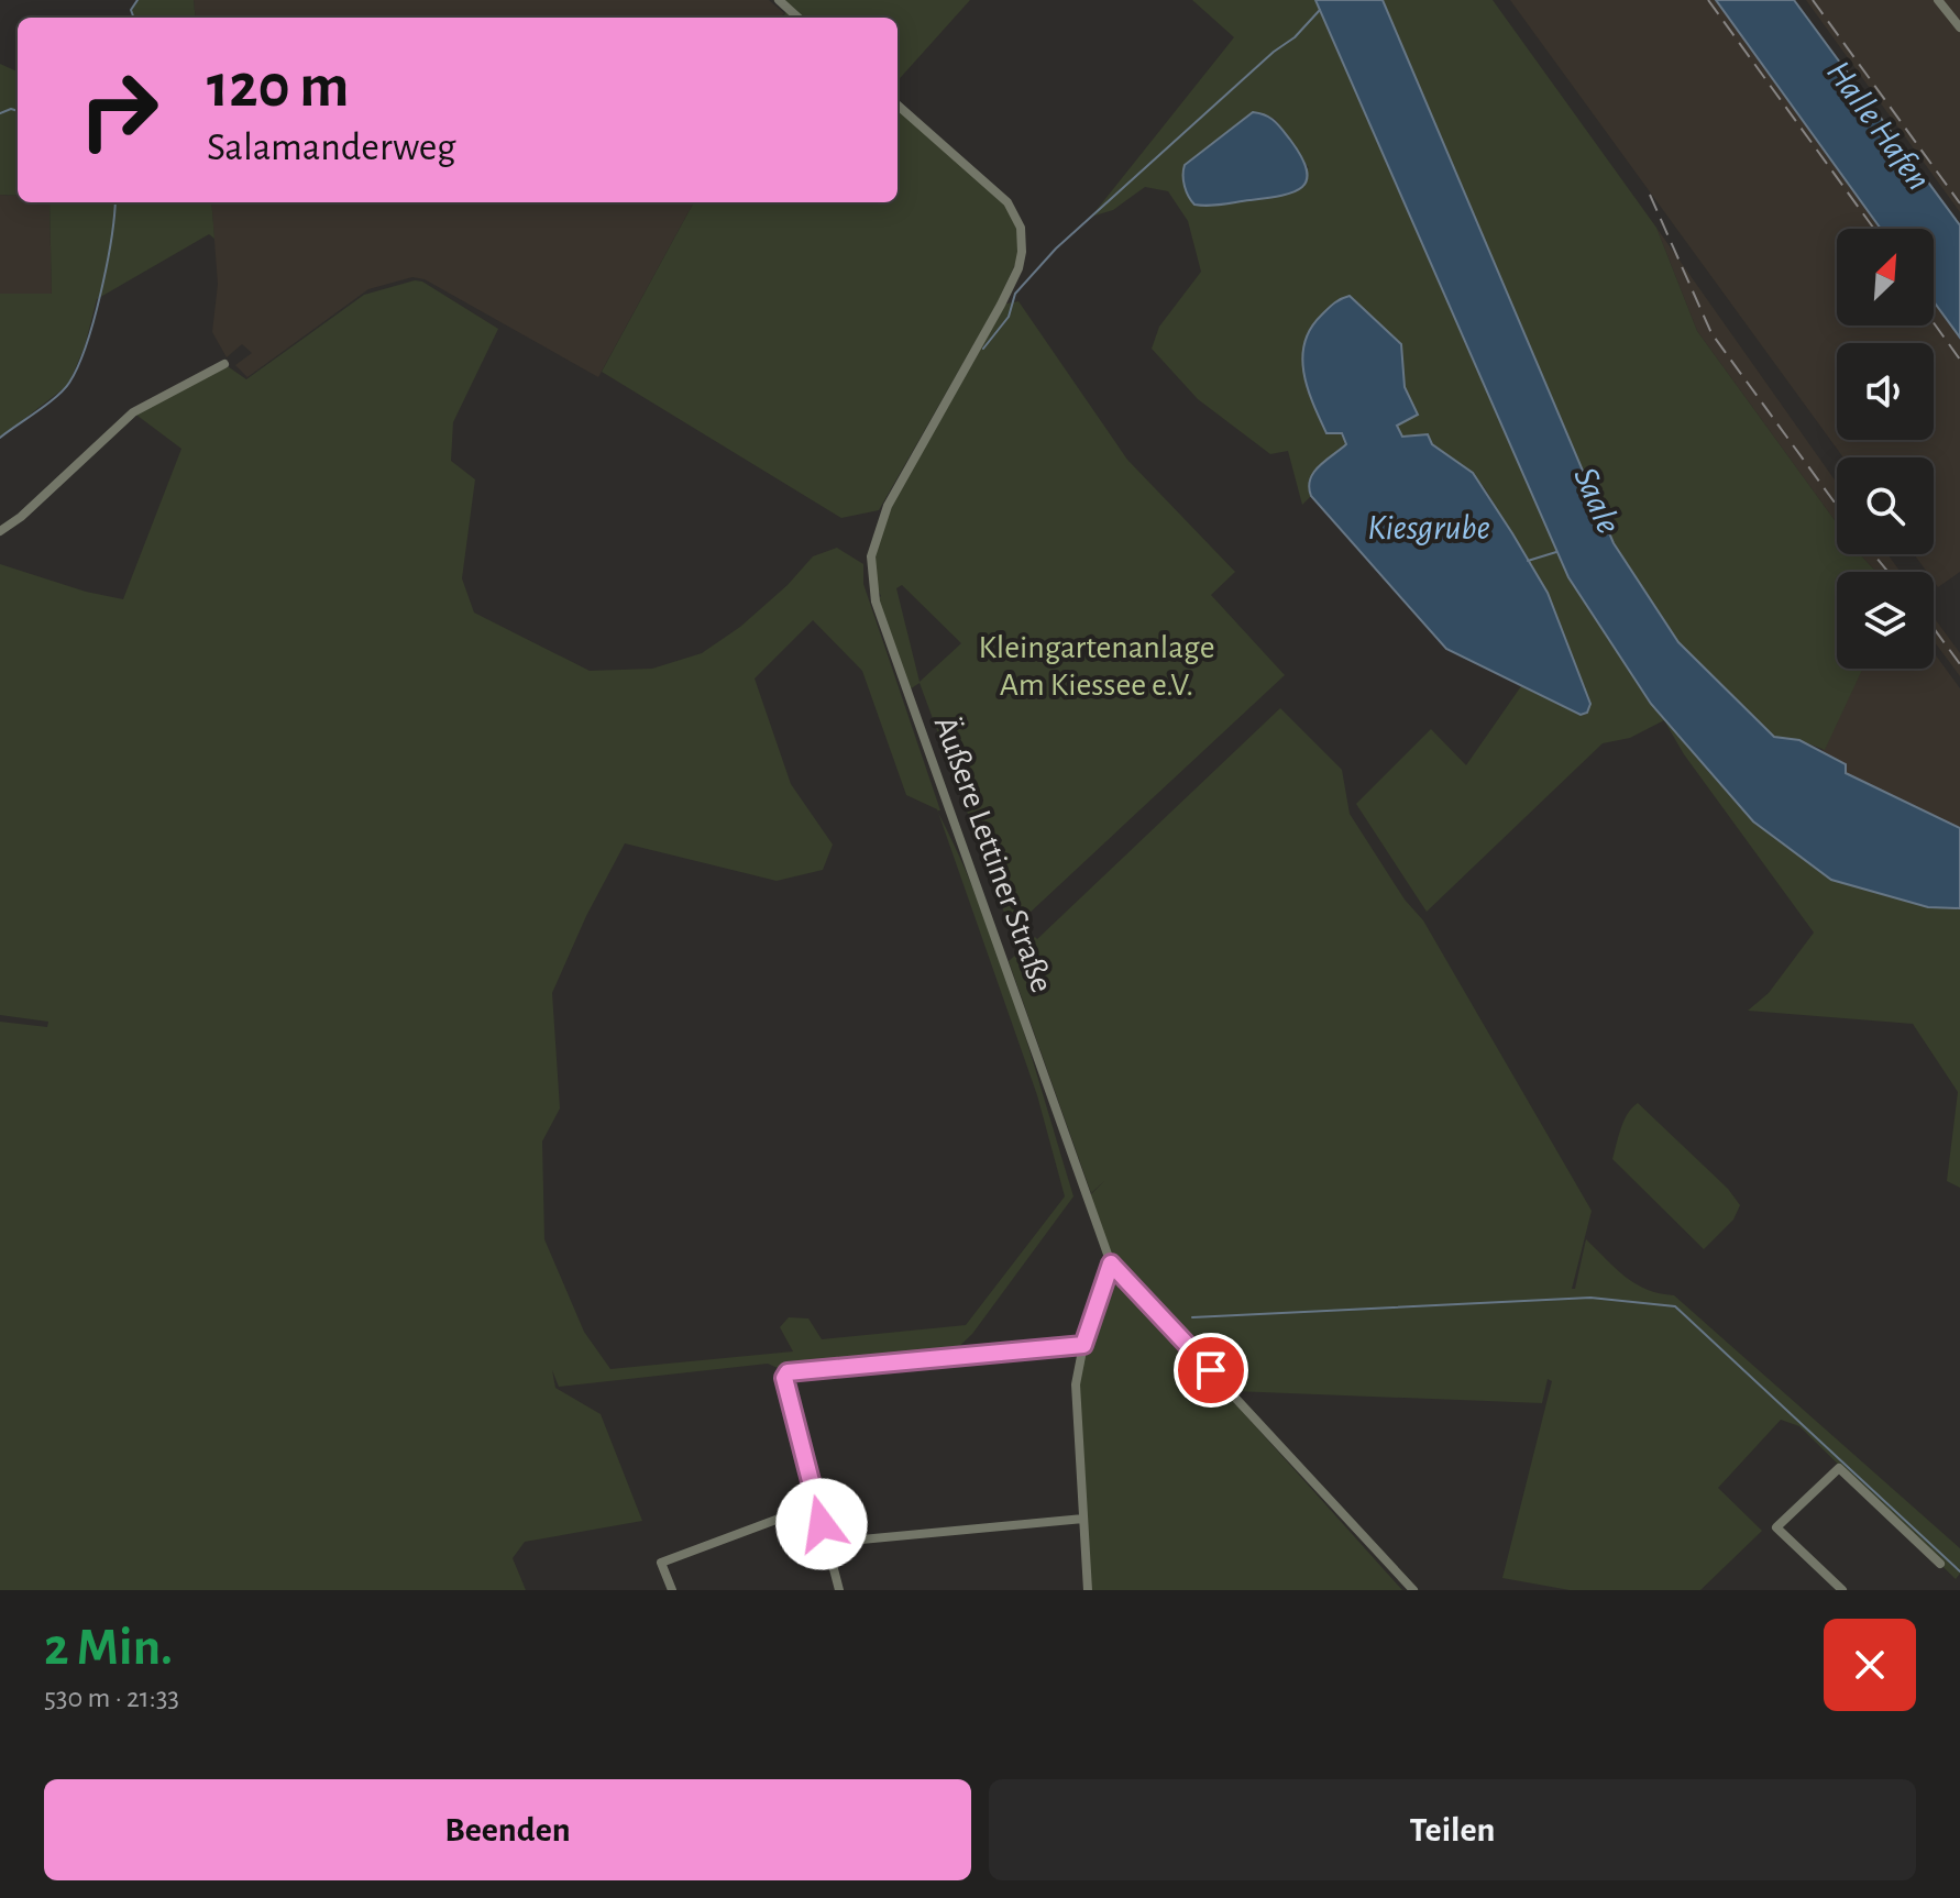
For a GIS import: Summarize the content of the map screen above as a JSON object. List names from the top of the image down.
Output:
{
  "streets": {
    "street": ["Äußere Lettiner Straße"]
  },
  "water": ["Halle Hafen", "Saale", "Kiesgrube"],
  "parks": ["Kleingartenanlage Am Kiessee e.V."],
  "north": "top right",
  "page": {
    "turn": ["120 m", "Salamanderweg"],
    "heading": ["2 Min.", "530 m · 21:33"],
    "buttons": ["Beenden", "Teilen"]
  }
}
